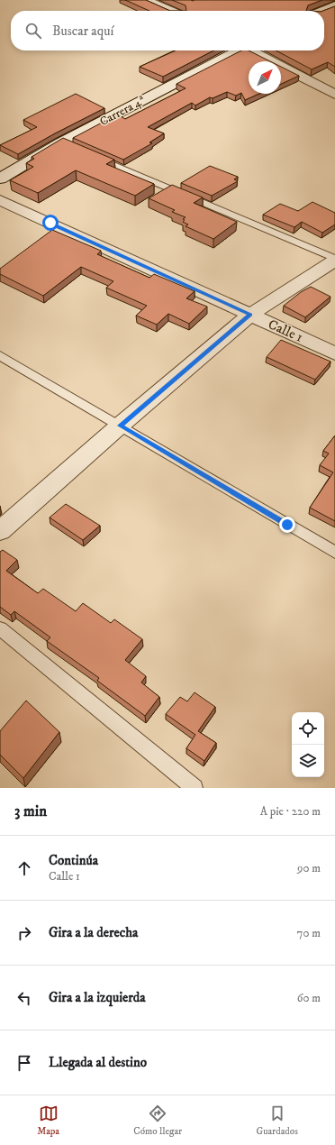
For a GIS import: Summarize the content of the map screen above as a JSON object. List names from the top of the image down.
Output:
{
  "streets": {
    "street": ["Carrera 4ª", "Calle 1"]
  },
  "north": "top right",
  "page": {
    "search": "Buscar aquí",
    "heading": ["3 min", "A pie · 220 m"],
    "list": [
      ["Continúa", "Calle 1", "90 m"],
      ["Gira a la derecha", "70 m"],
      ["Gira a la izquierda", "60 m"],
      "Llegada al destino"
    ],
    "nav": ["Mapa", "Cómo llegar", "Guardados"]
  }
}
